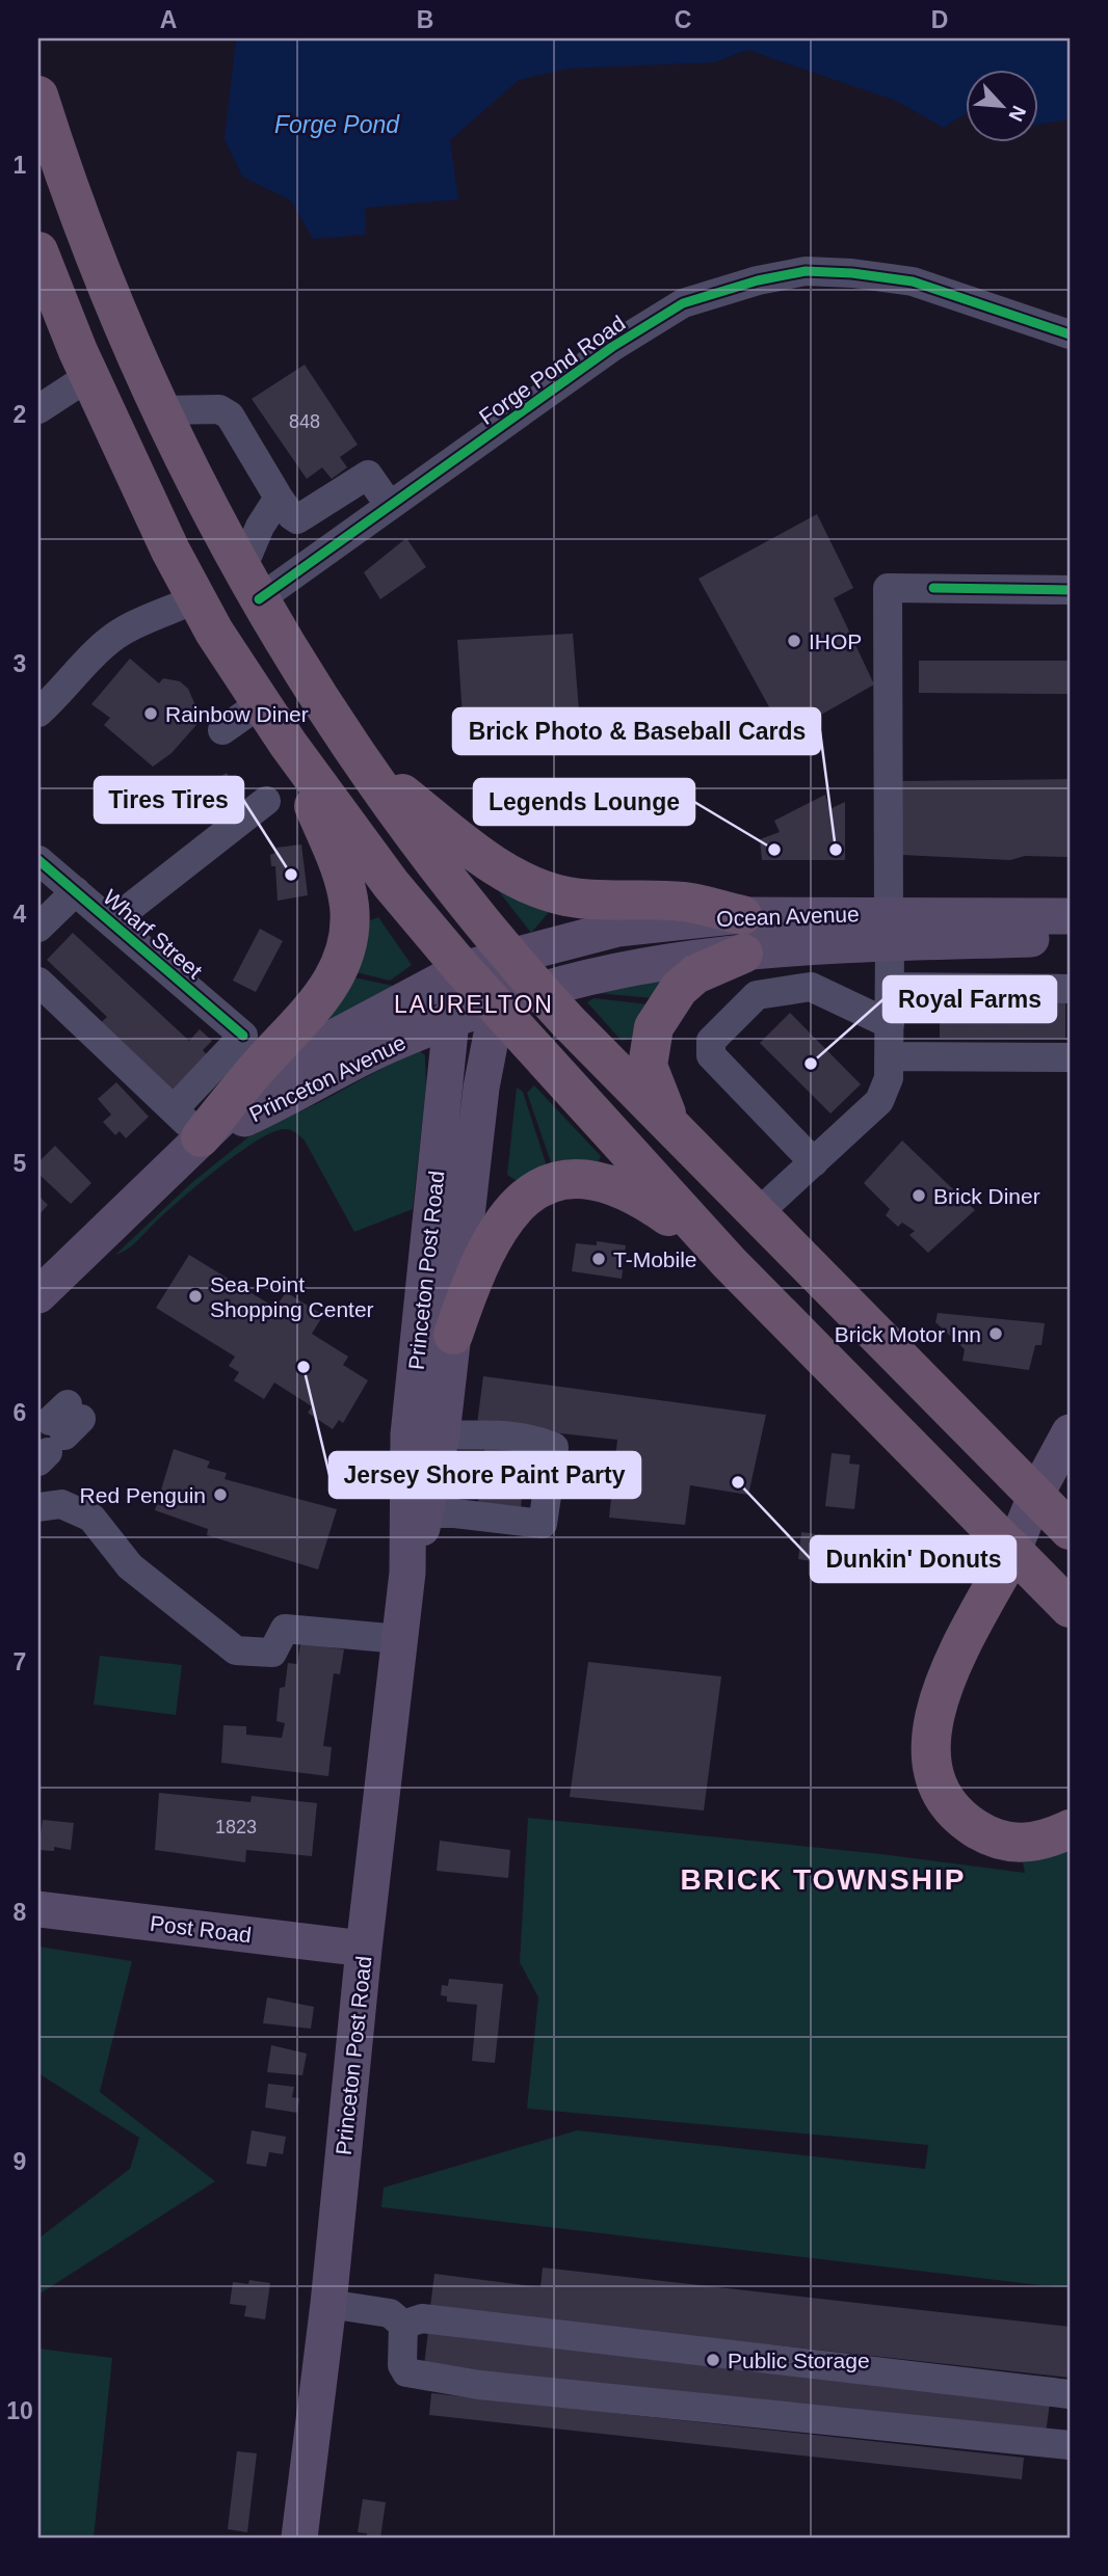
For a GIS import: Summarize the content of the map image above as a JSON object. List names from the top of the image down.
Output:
{
  "streets": {
    "main road": [
      "Ocean Avenue",
      "Princeton Avenue",
      "Princeton Post Road",
      "Post Road"
    ],
    "street": ["Forge Pond Road", "Wharf Street"]
  },
  "crossings": [
    ["Ocean Avenue", "Princeton Avenue"],
    ["Ocean Avenue", "Princeton Post Road"],
    ["Princeton Avenue", "Princeton Post Road"],
    ["Princeton Post Road", "Post Road"]
  ],
  "districts": ["LAURELTON", "BRICK TOWNSHIP"],
  "water": ["Forge Pond"],
  "places": [
    "IHOP",
    "Rainbow Diner",
    "Legends Lounge",
    "Brick Photo & Baseball Cards",
    "Tires Tires",
    "Royal Farms",
    "Brick Diner",
    "T-Mobile",
    "Sea Point Shopping Center",
    "Brick Motor Inn",
    "Jersey Shore Paint Party",
    "Dunkin' Donuts",
    "Red Penguin",
    "Public Storage"
  ],
  "house_numbers": ["848", "1823"],
  "north": "bottom right",
  "grid": {
    "columns": [
      "A",
      "B",
      "C",
      "D"
    ],
    "rows": [
      "1",
      "2",
      "3",
      "4",
      "5",
      "6",
      "7",
      "8",
      "9",
      "10"
    ]
  }
}
